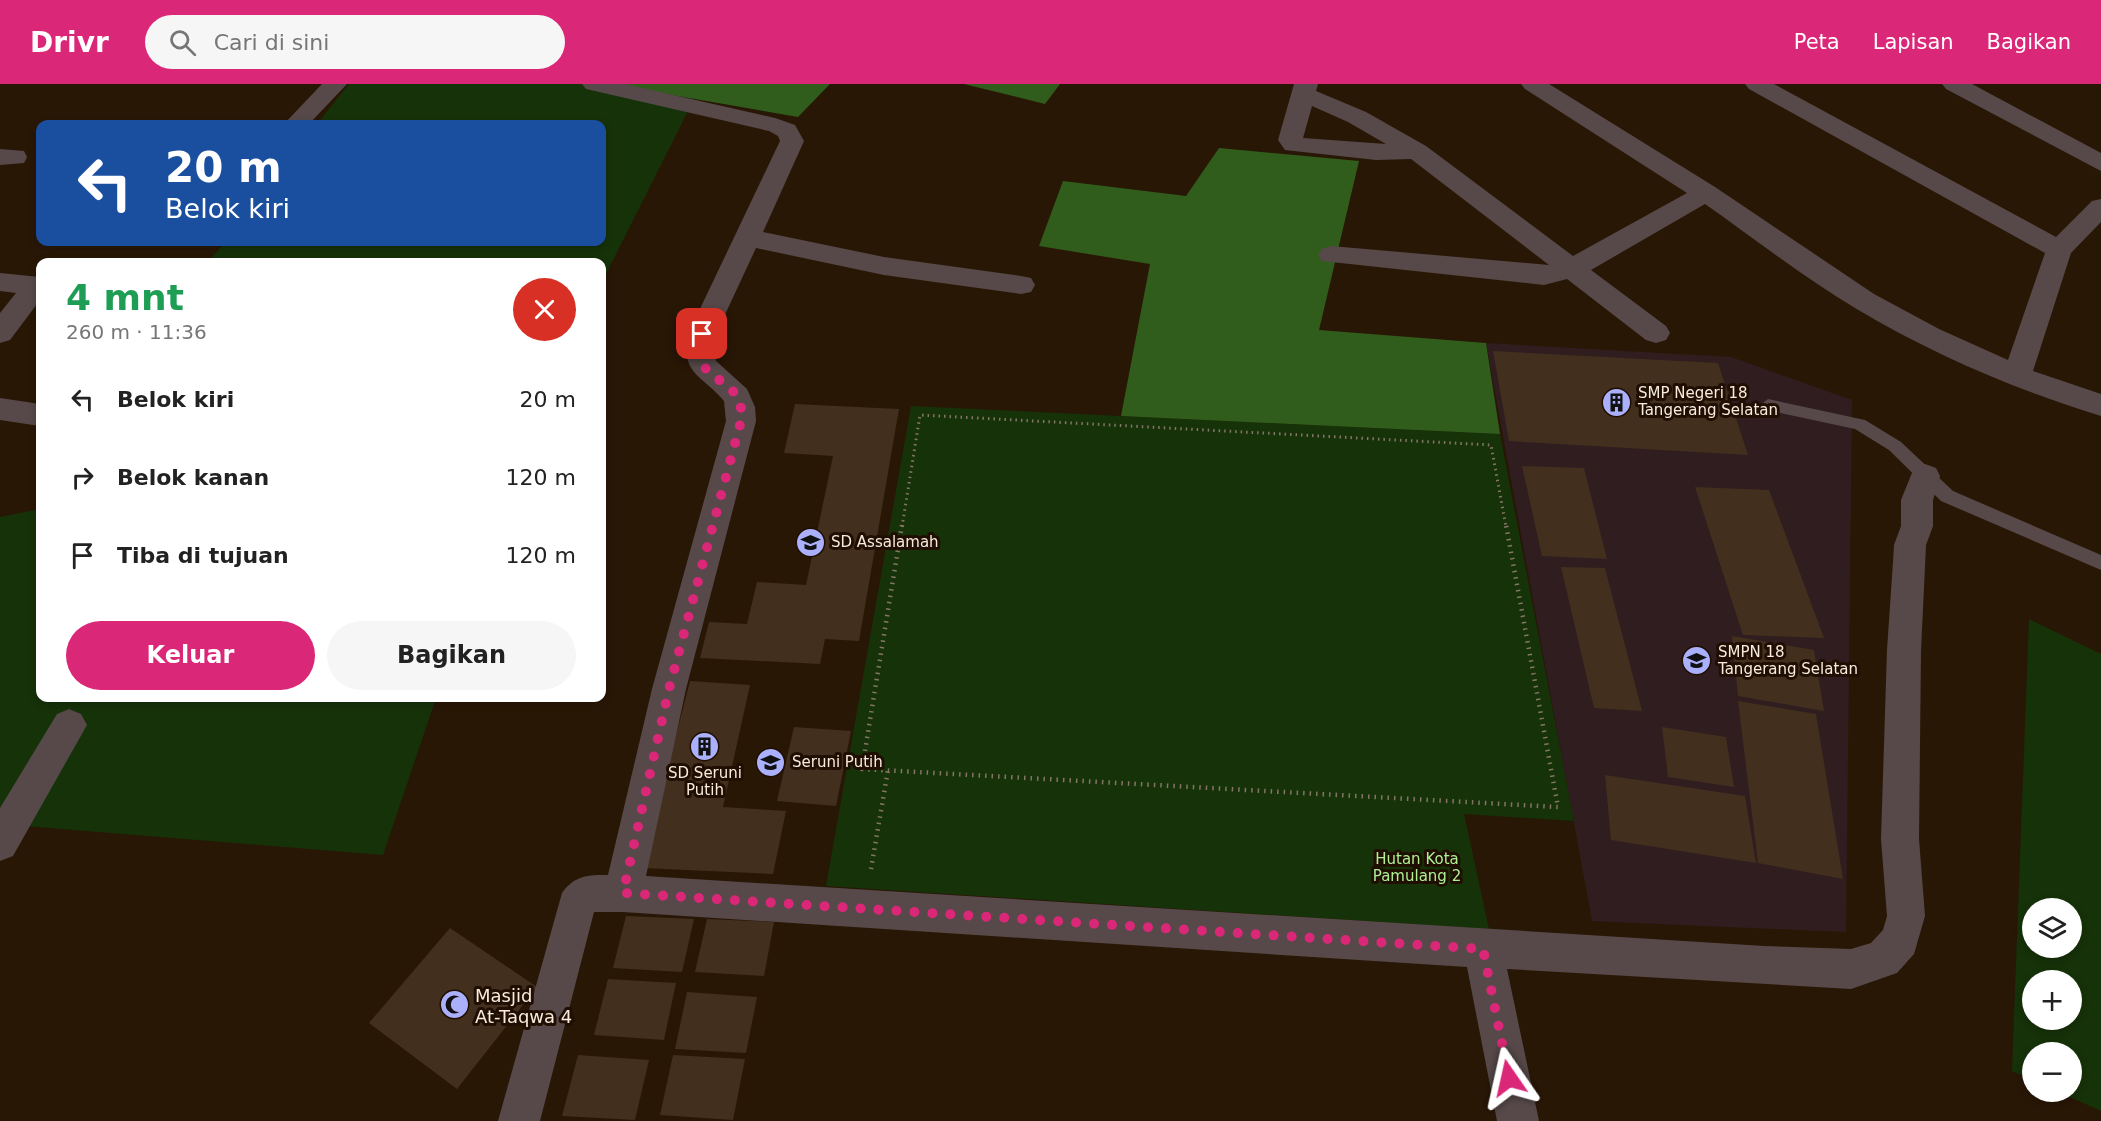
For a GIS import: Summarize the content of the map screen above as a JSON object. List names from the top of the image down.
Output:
{
  "parks": ["Hutan Kota Pamulang 2"],
  "places": {
    "building": ["SMP Negeri 18 Tangerang Selatan", "SD Seruni Putih"],
    "school or university": ["SD Assalamah", "SMPN 18 Tangerang Selatan", "Seruni Putih"],
    "mosque": ["Masjid At-Taqwa 4"]
  },
  "page": {
    "header": "Drivr",
    "search": "Cari di sini",
    "nav": ["Peta", "Lapisan", "Bagikan"],
    "turn": ["20 m", "Belok kiri"],
    "heading": ["4 mnt", "260 m · 11:36"],
    "list": [
      {
        "name": "Belok kiri",
        "value": "20 m"
      },
      {
        "name": "Belok kanan",
        "value": "120 m"
      },
      {
        "name": "Tiba di tujuan",
        "value": "120 m"
      }
    ],
    "buttons": ["Keluar", "Bagikan"],
    "map_buttons": ["+", "−"]
  }
}
